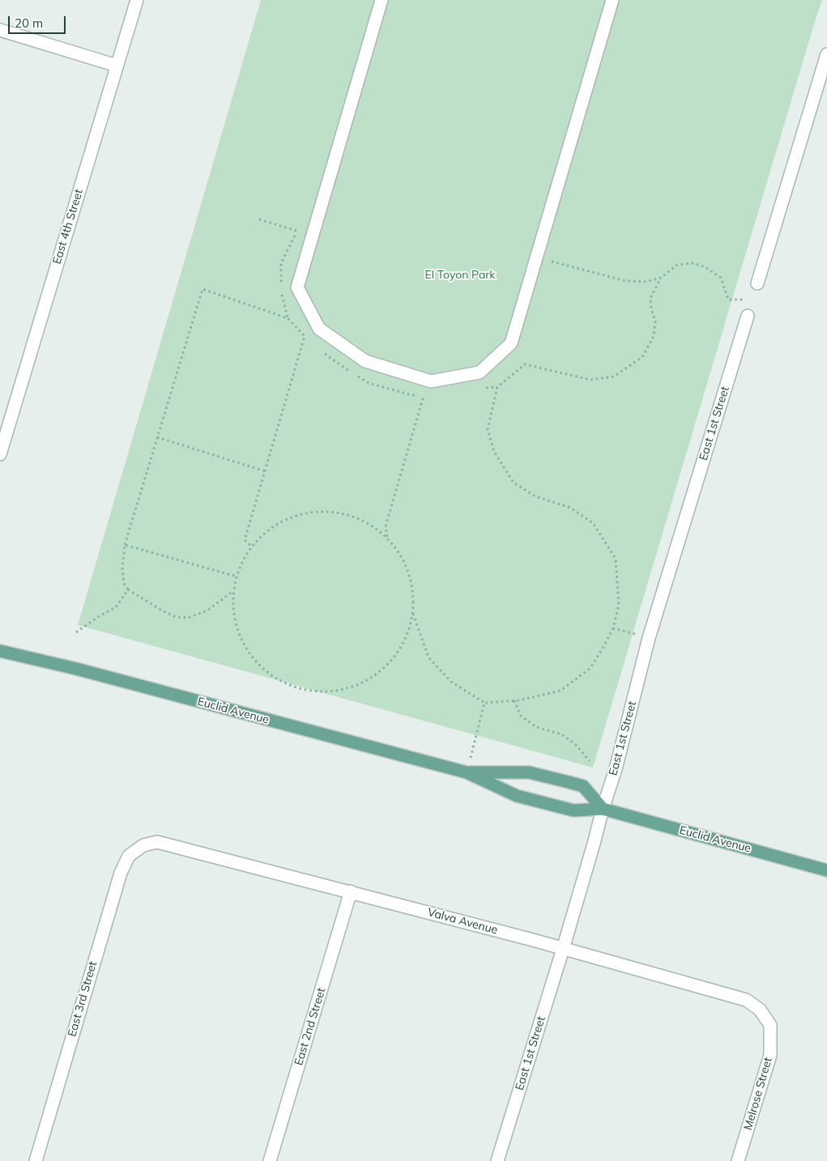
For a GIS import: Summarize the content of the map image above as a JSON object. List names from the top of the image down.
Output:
{
  "streets": {
    "main road": ["Euclid Avenue"],
    "street": [
      "East 4th Street",
      "East 1st Street",
      "Valva Avenue",
      "East 3rd Street",
      "East 2nd Street",
      "Melrose Street"
    ]
  },
  "crossings": [
    ["East 1st Street", "Euclid Avenue"],
    ["East 1st Street", "Valva Avenue"],
    ["Valva Avenue", "East 3rd Street"],
    ["Valva Avenue", "East 2nd Street"],
    ["Valva Avenue", "Melrose Street"]
  ],
  "parks": ["El Toyon Park"],
  "scale_bar": "20 m"
}
